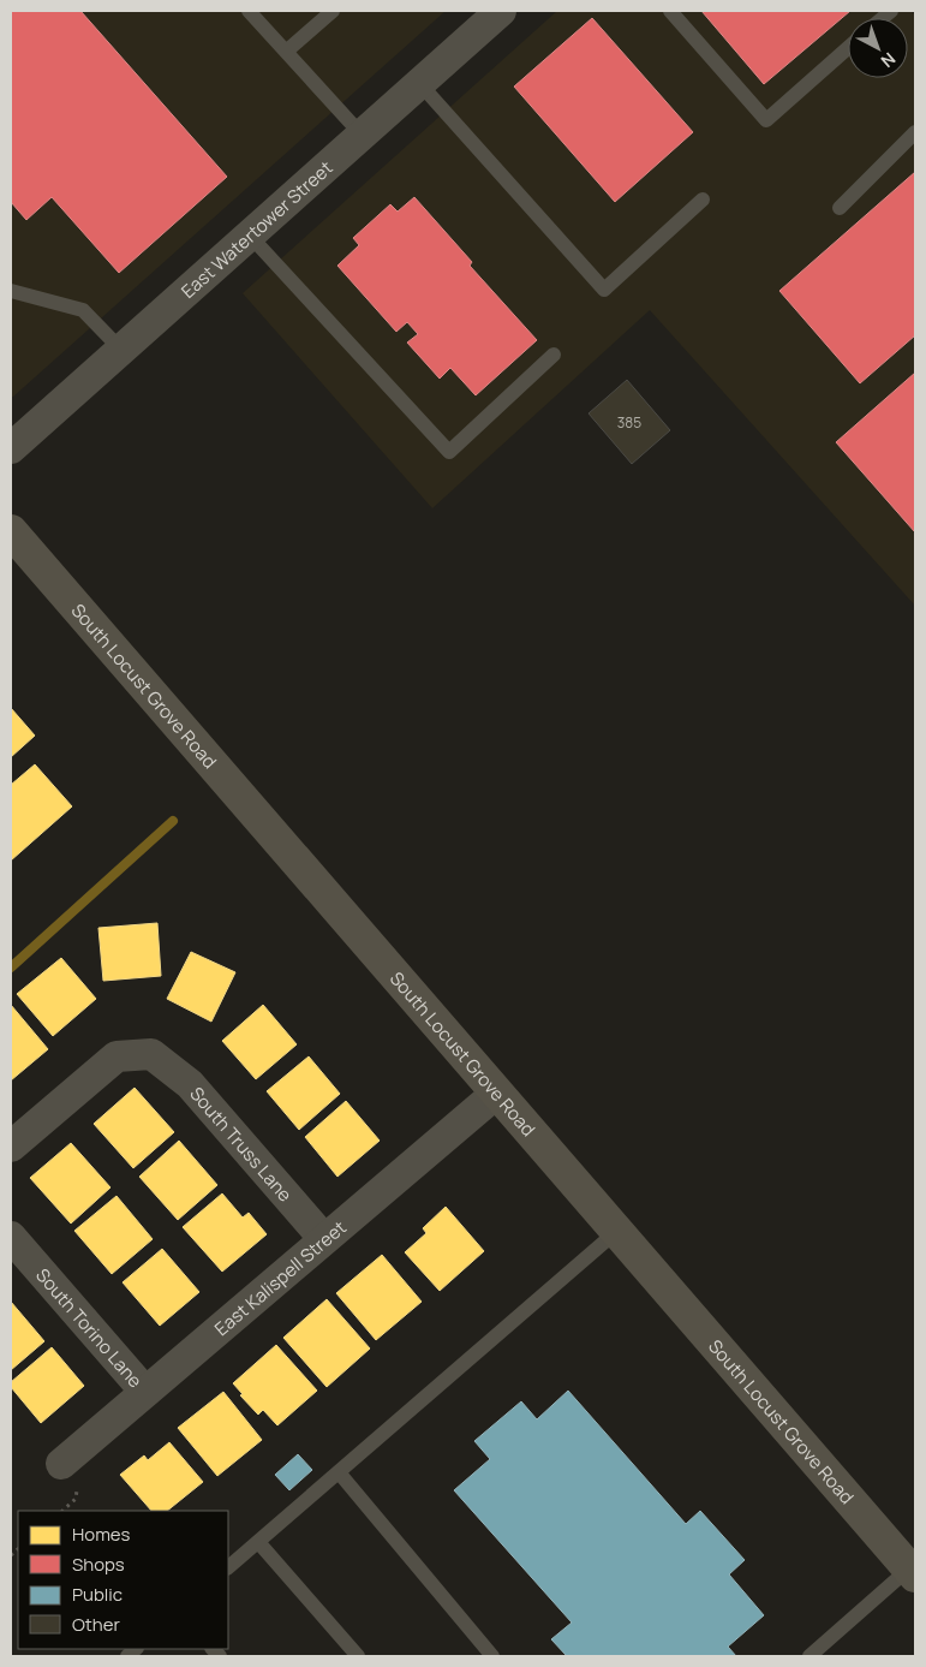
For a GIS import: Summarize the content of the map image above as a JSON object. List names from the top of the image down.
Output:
{
  "streets": {
    "main road": ["South Locust Grove Road"],
    "street": [
      "East Watertower Street",
      "South Truss Lane",
      "East Kalispell Street",
      "South Torino Lane"
    ]
  },
  "crossings": [
    ["South Locust Grove Road", "East Kalispell Street"],
    ["South Truss Lane", "East Kalispell Street"],
    ["East Kalispell Street", "South Torino Lane"]
  ],
  "house_numbers": ["385"],
  "legend": [
    "Homes",
    "Shops",
    "Public",
    "Other"
  ],
  "north": "bottom right"
}
